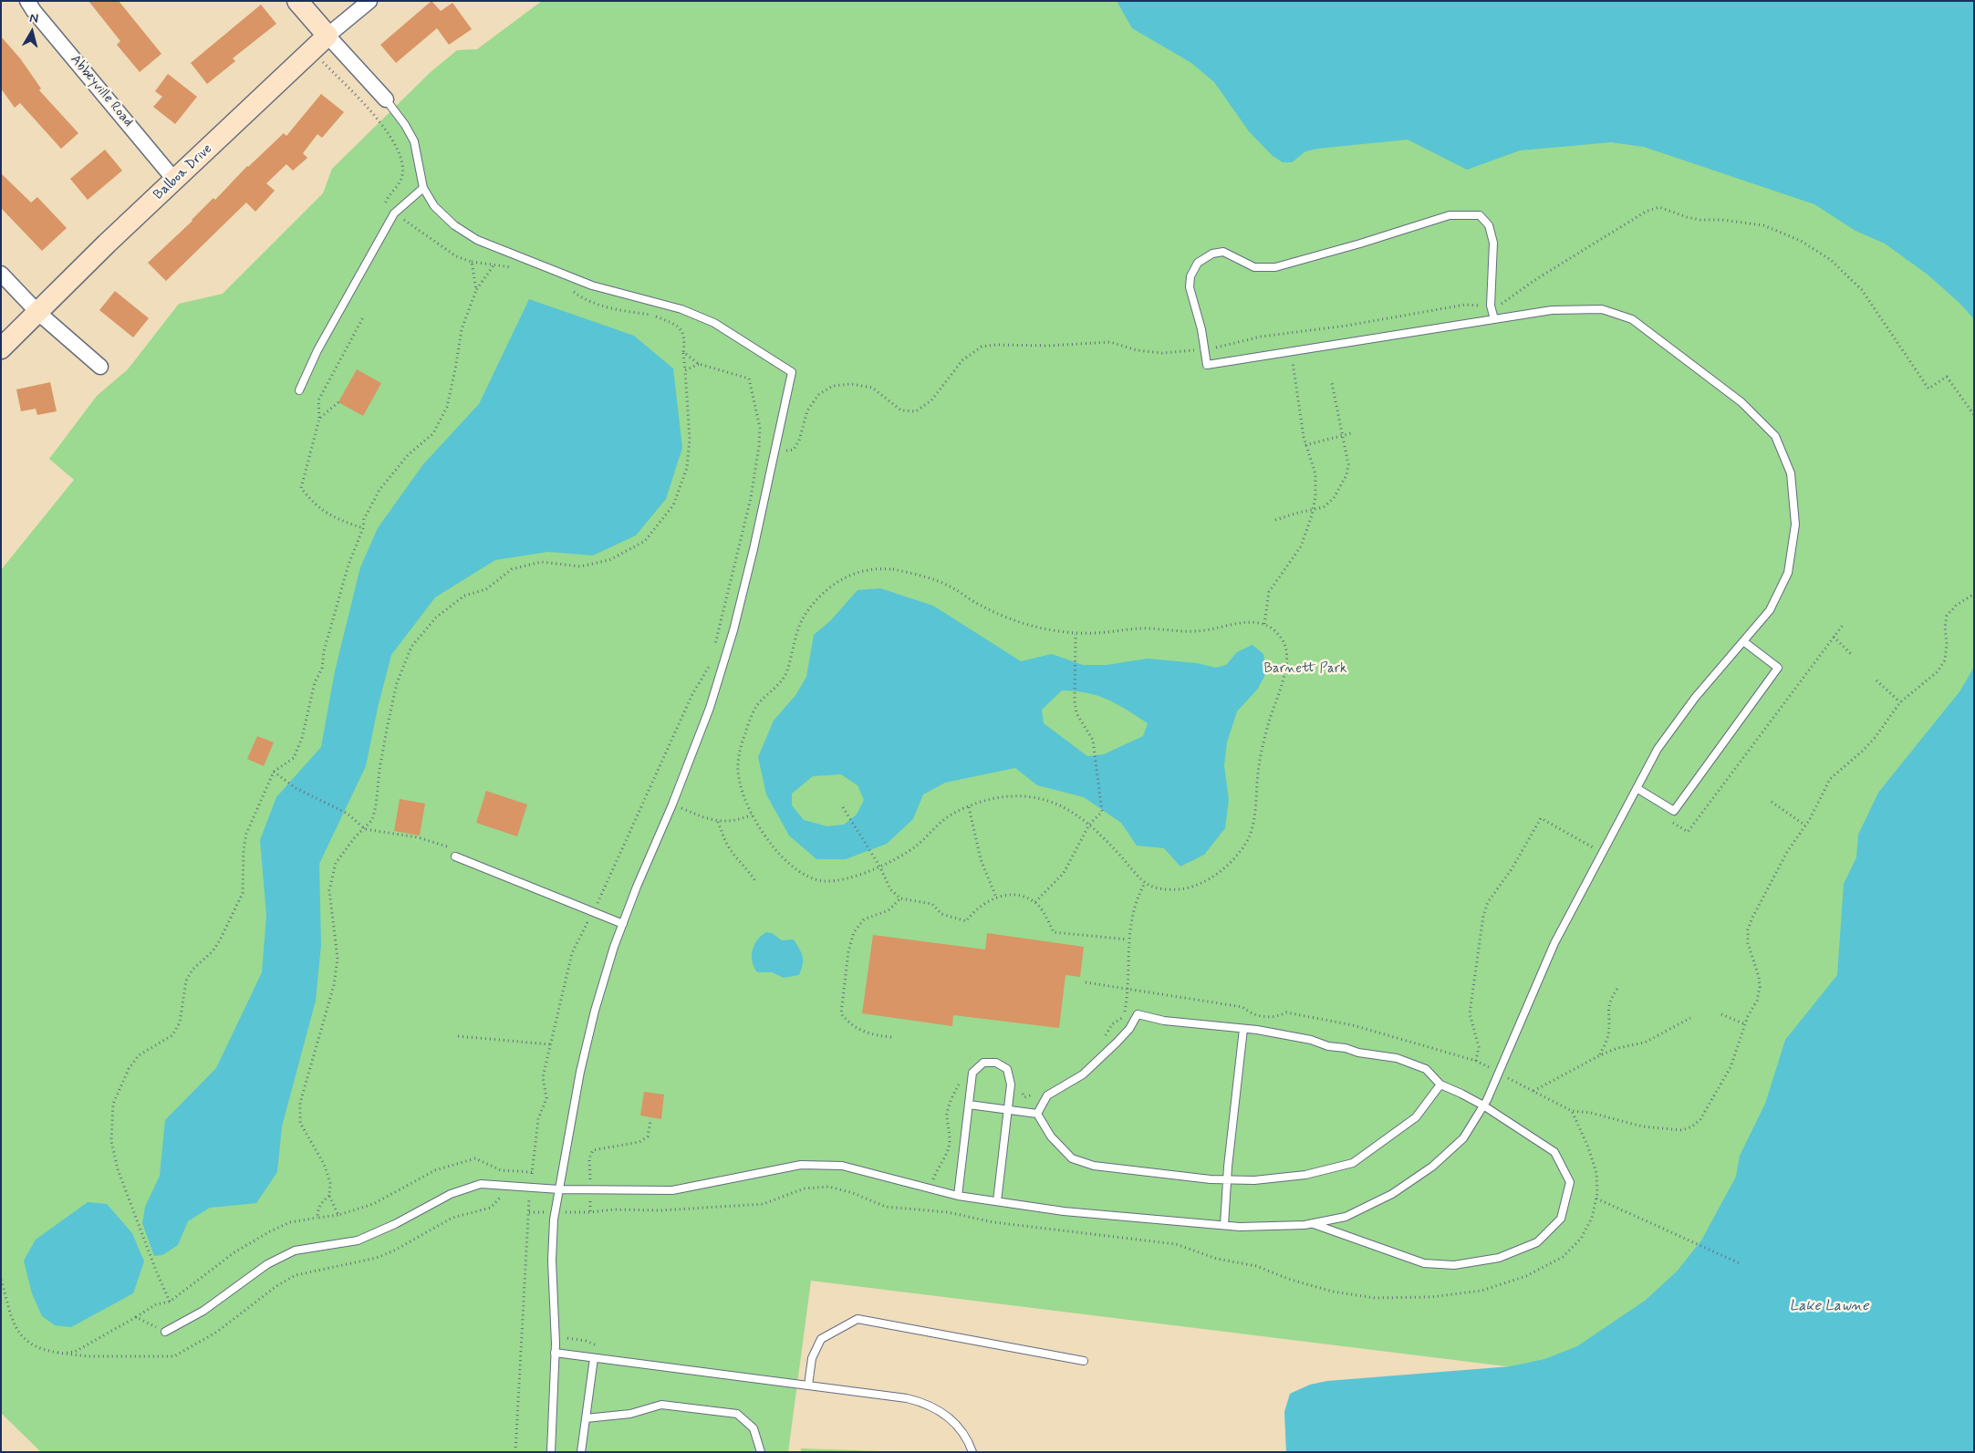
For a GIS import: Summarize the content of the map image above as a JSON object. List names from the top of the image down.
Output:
{
  "streets": {
    "street": ["Abbeyville Road", "Balboa Drive"]
  },
  "crossings": [
    ["Abbeyville Road", "Balboa Drive"]
  ],
  "water": ["Lake Lawne"],
  "parks": ["Barnett Park"],
  "north": "top"
}
